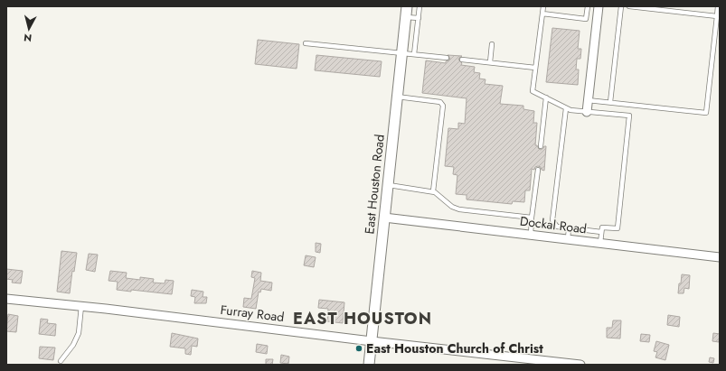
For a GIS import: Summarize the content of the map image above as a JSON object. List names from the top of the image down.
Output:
{
  "streets": {
    "street": ["East Houston Road", "Dockal Road", "Furray Road"]
  },
  "crossings": [
    ["East Houston Road", "Dockal Road"],
    ["East Houston Road", "Furray Road"]
  ],
  "districts": ["EAST HOUSTON"],
  "places": ["East Houston Church of Christ"],
  "north": "bottom"
}
